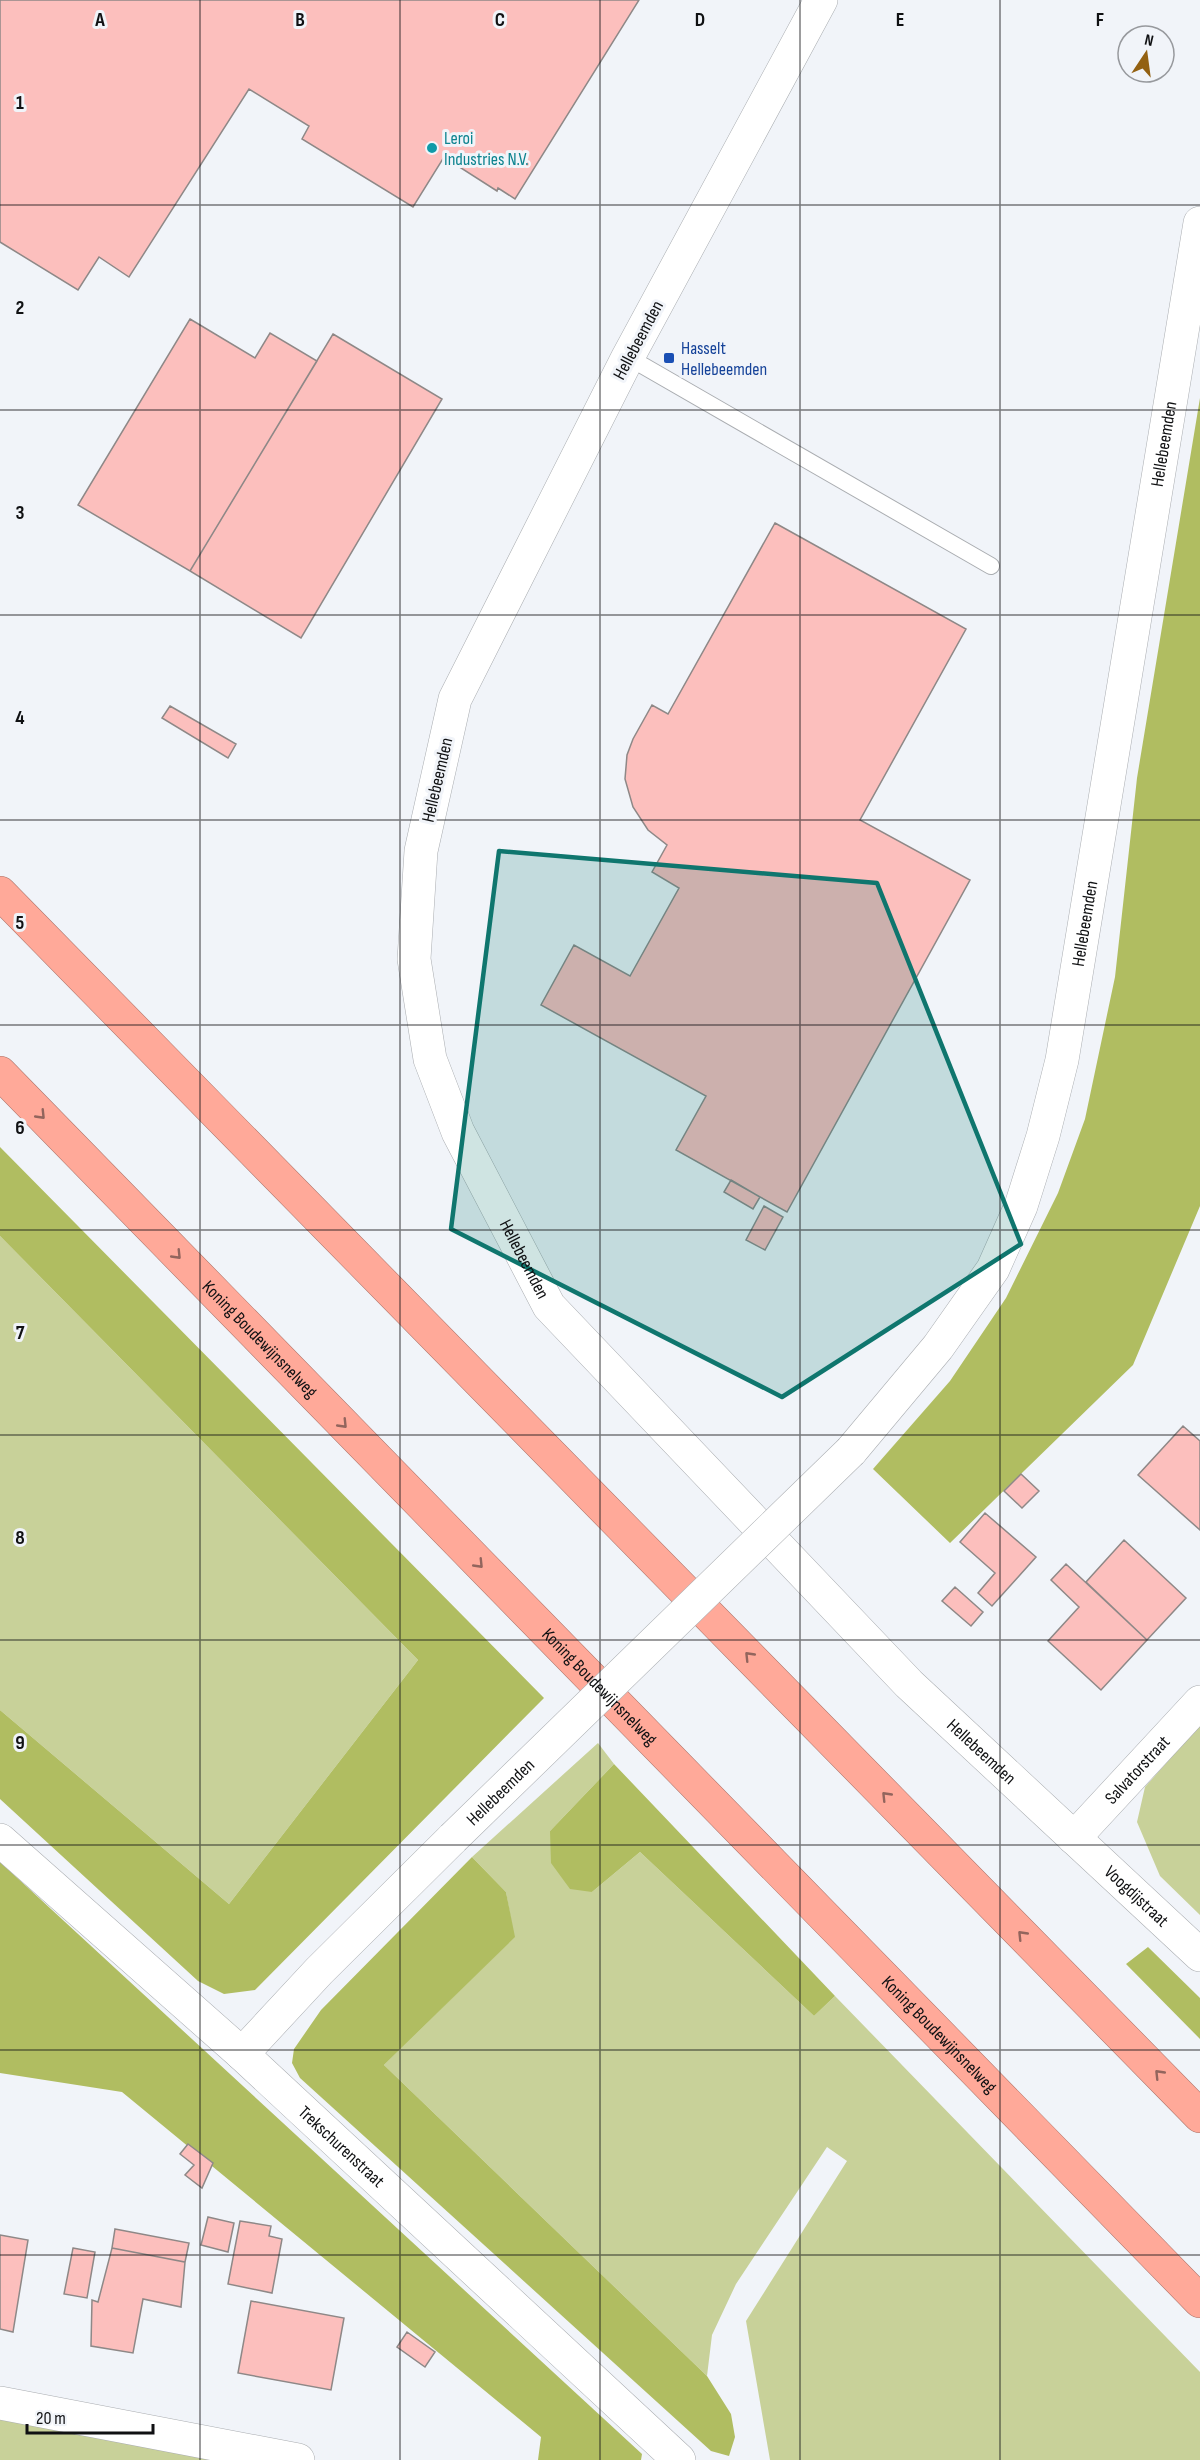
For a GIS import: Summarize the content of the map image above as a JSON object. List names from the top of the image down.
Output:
{
  "streets": {
    "highway": ["Koning Boudewijnsnelweg"],
    "street": [
      "Hellebeemden",
      "Salvatorstraat",
      "Voogdijstraat",
      "Trekschurenstraat"
    ]
  },
  "crossings": [
    ["Hellebeemden", "Salvatorstraat"],
    ["Hellebeemden", "Voogdijstraat"],
    ["Hellebeemden", "Trekschurenstraat"],
    ["Salvatorstraat", "Voogdijstraat"]
  ],
  "places": {
    "other": ["Leroi Industries N.V."],
    "transit": ["Hasselt Hellebeemden"]
  },
  "scale_bar": "20 m",
  "north": "top",
  "grid": {
    "columns": [
      "A",
      "B",
      "C",
      "D",
      "E",
      "F"
    ],
    "rows": [
      "1",
      "2",
      "3",
      "4",
      "5",
      "6",
      "7",
      "8",
      "9"
    ]
  }
}
